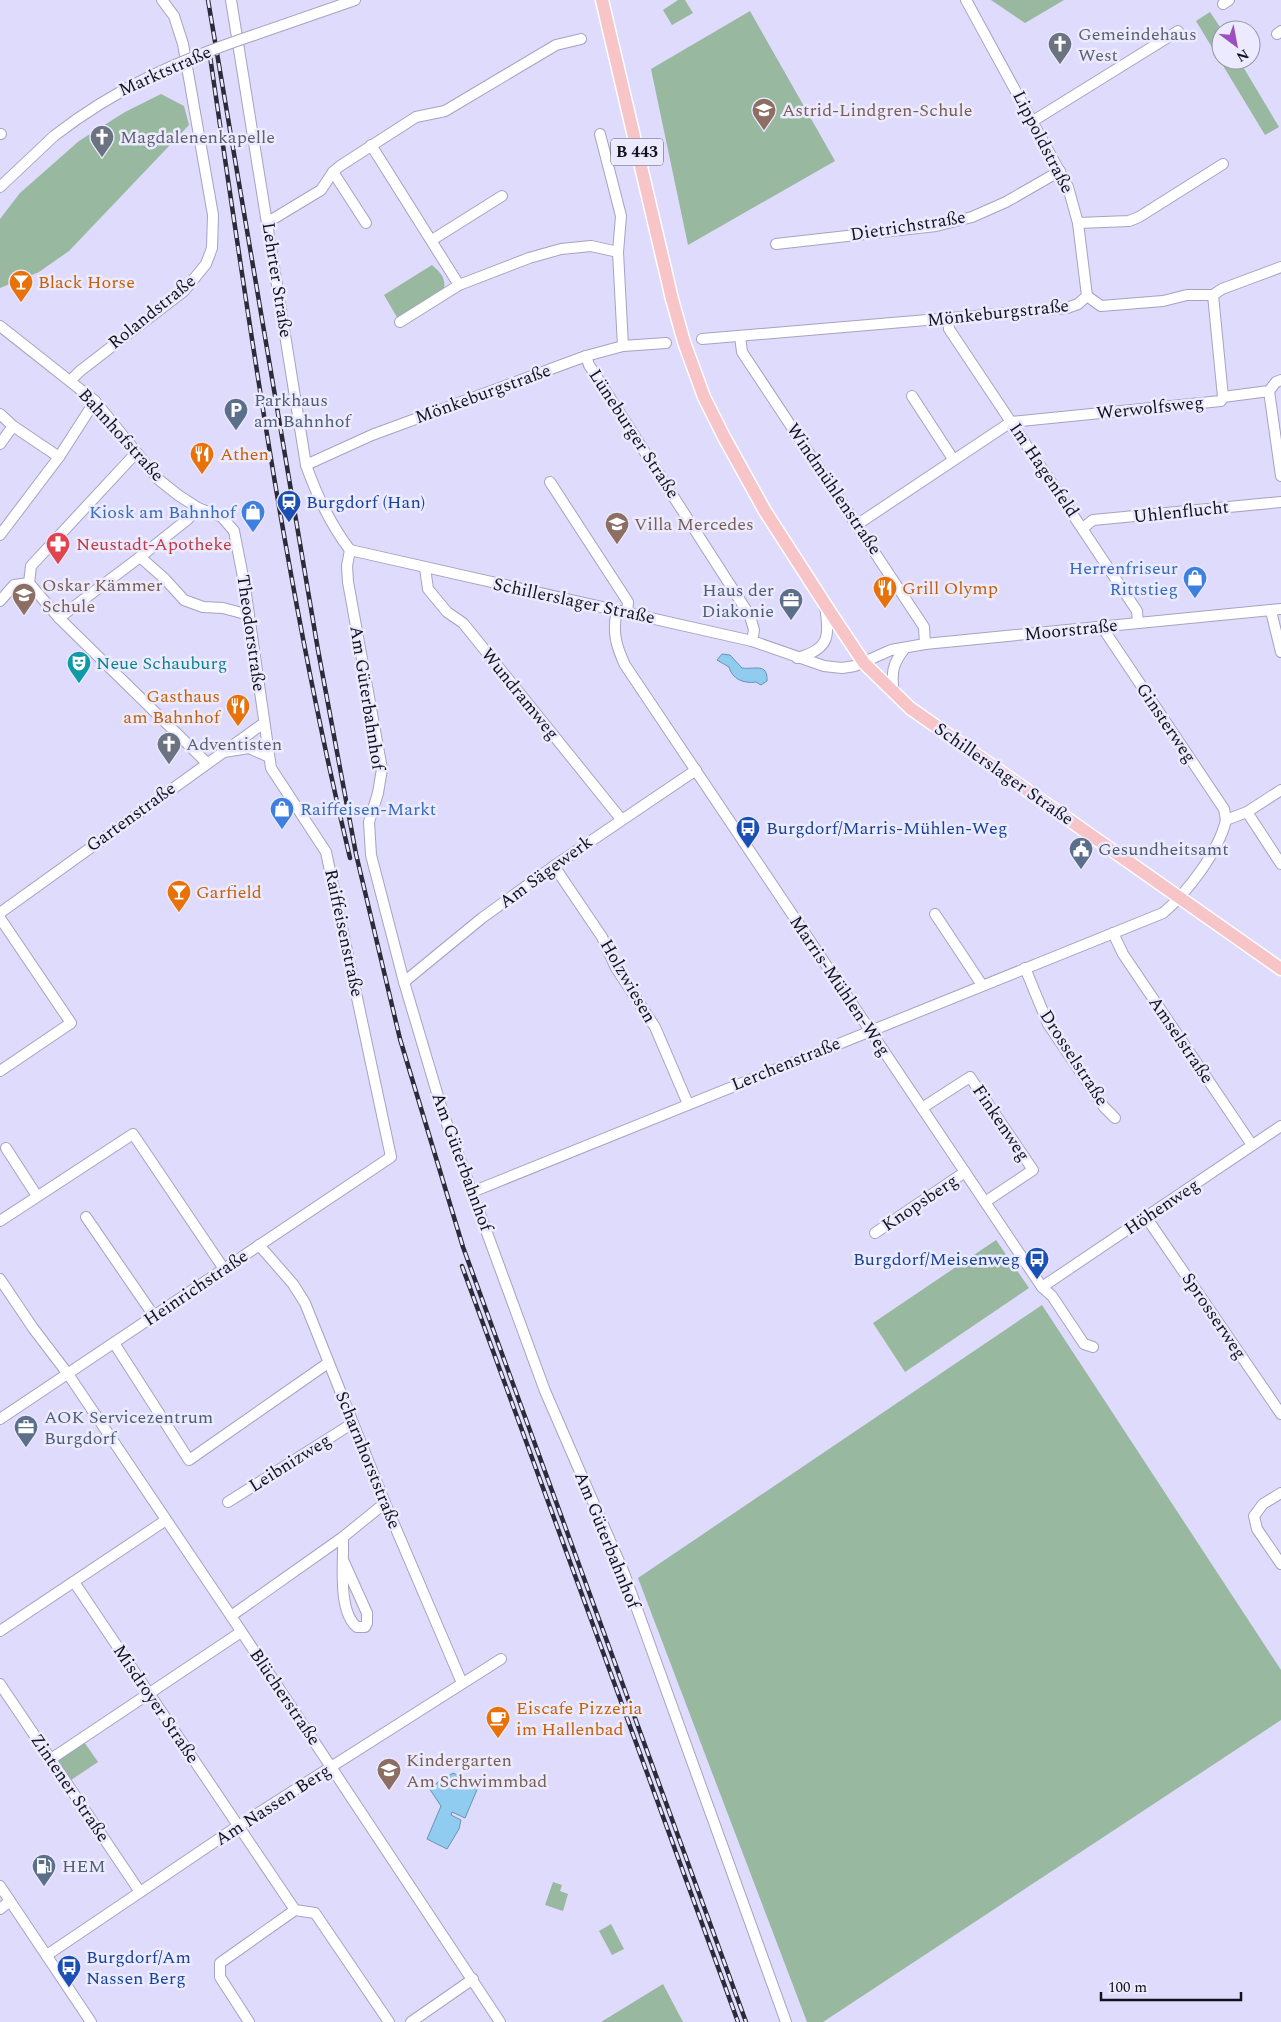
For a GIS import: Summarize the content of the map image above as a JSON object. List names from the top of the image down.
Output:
{
  "streets": {
    "main road": ["B 443", "Schillerslager Straße"],
    "street": [
      "Marktstraße",
      "Lippoldstraße",
      "Dietrichstraße",
      "Lehrter Straße",
      "Rolandstraße",
      "Mönkeburgstraße",
      "Werwolfsweg",
      "Lüneburger Straße",
      "Bahnhofstraße",
      "Im Hagenfeld",
      "Windmühlenstraße",
      "Uhlenflucht",
      "Moorstraße",
      "Theodorstraße",
      "Wundramweg",
      "Am Güterbahnhof",
      "Ginsterweg",
      "Gartenstraße",
      "Am Sägewerk",
      "Raiffeisenstraße",
      "Holzwiesen",
      "Marris-Mühlen-Weg",
      "Amselstraße",
      "Drosselstraße",
      "Lerchenstraße",
      "Finkenweg",
      "Knopsberg",
      "Höhenweg",
      "Heinrichstraße",
      "Sprosserweg",
      "Scharnhorststraße",
      "Leibnizweg",
      "Blücherstraße",
      "Misdroyer Straße",
      "Zintener Straße",
      "Am Nassen Berg"
    ]
  },
  "crossings": [
    ["Lippoldstraße", "Dietrichstraße"],
    ["Lippoldstraße", "Mönkeburgstraße"],
    ["B 443", "Schillerslager Straße"],
    ["B 443", "Moorstraße"],
    ["Lehrter Straße", "Mönkeburgstraße"],
    ["Lehrter Straße", "Schillerslager Straße"],
    ["Lehrter Straße", "Am Güterbahnhof"],
    ["Rolandstraße", "Bahnhofstraße"],
    ["Mönkeburgstraße", "Lüneburger Straße"],
    ["Mönkeburgstraße", "Im Hagenfeld"],
    ["Mönkeburgstraße", "Windmühlenstraße"],
    ["Werwolfsweg", "Im Hagenfeld"],
    ["Lüneburger Straße", "Schillerslager Straße"],
    ["Bahnhofstraße", "Theodorstraße"],
    ["Im Hagenfeld", "Uhlenflucht"],
    ["Im Hagenfeld", "Moorstraße"],
    ["Windmühlenstraße", "Moorstraße"],
    ["Schillerslager Straße", "Moorstraße"],
    ["Schillerslager Straße", "Wundramweg"],
    ["Schillerslager Straße", "Am Güterbahnhof"],
    ["Schillerslager Straße", "Marris-Mühlen-Weg"],
    ["Schillerslager Straße", "Lerchenstraße"],
    ["Moorstraße", "Ginsterweg"],
    ["Theodorstraße", "Gartenstraße"],
    ["Theodorstraße", "Raiffeisenstraße"],
    ["Wundramweg", "Am Sägewerk"],
    ["Am Güterbahnhof", "Am Sägewerk"],
    ["Am Güterbahnhof", "Lerchenstraße"],
    ["Gartenstraße", "Raiffeisenstraße"],
    ["Am Sägewerk", "Holzwiesen"],
    ["Am Sägewerk", "Marris-Mühlen-Weg"],
    ["Raiffeisenstraße", "Heinrichstraße"],
    ["Holzwiesen", "Lerchenstraße"],
    ["Marris-Mühlen-Weg", "Lerchenstraße"],
    ["Marris-Mühlen-Weg", "Finkenweg"],
    ["Marris-Mühlen-Weg", "Knopsberg"],
    ["Marris-Mühlen-Weg", "Höhenweg"],
    ["Amselstraße", "Lerchenstraße"],
    ["Amselstraße", "Höhenweg"],
    ["Drosselstraße", "Lerchenstraße"],
    ["Höhenweg", "Sprosserweg"],
    ["Heinrichstraße", "Scharnhorststraße"],
    ["Heinrichstraße", "Blücherstraße"],
    ["Scharnhorststraße", "Leibnizweg"],
    ["Scharnhorststraße", "Am Nassen Berg"],
    ["Blücherstraße", "Am Nassen Berg"],
    ["Misdroyer Straße", "Am Nassen Berg"],
    ["Zintener Straße", "Am Nassen Berg"]
  ],
  "places": {
    "church": ["Gemeindehaus West", "Magdalenenkapelle", "Adventisten"],
    "school or university": [
      "Astrid-Lindgren-Schule",
      "Villa Mercedes",
      "Oskar Kämmer Schule",
      "Kindergarten Am Schwimmbad"
    ],
    "bar": ["Black Horse", "Garfield"],
    "parking": ["Parkhaus am Bahnhof"],
    "restaurant": ["Athen", "Grill Olymp", "Gasthaus am Bahnhof"],
    "station": ["Burgdorf (Han)"],
    "shop": ["Kiosk am Bahnhof", "Herrenfriseur Rittstieg", "Raiffeisen-Markt"],
    "pharmacy": ["Neustadt-Apotheke"],
    "office": ["Haus der Diakonie", "AOK Servicezentrum Burgdorf"],
    "theatre": ["Neue Schauburg"],
    "bus stop": ["Burgdorf/Marris-Mühlen-Weg", "Burgdorf/Meisenweg", "Burgdorf/Am Nassen Berg"],
    "public building": ["Gesundheitsamt"],
    "cafe": ["Eiscafe Pizzeria im Hallenbad"],
    "fuel station": ["HEM"]
  },
  "scale_bar": "100 m",
  "north": "bottom right"
}
